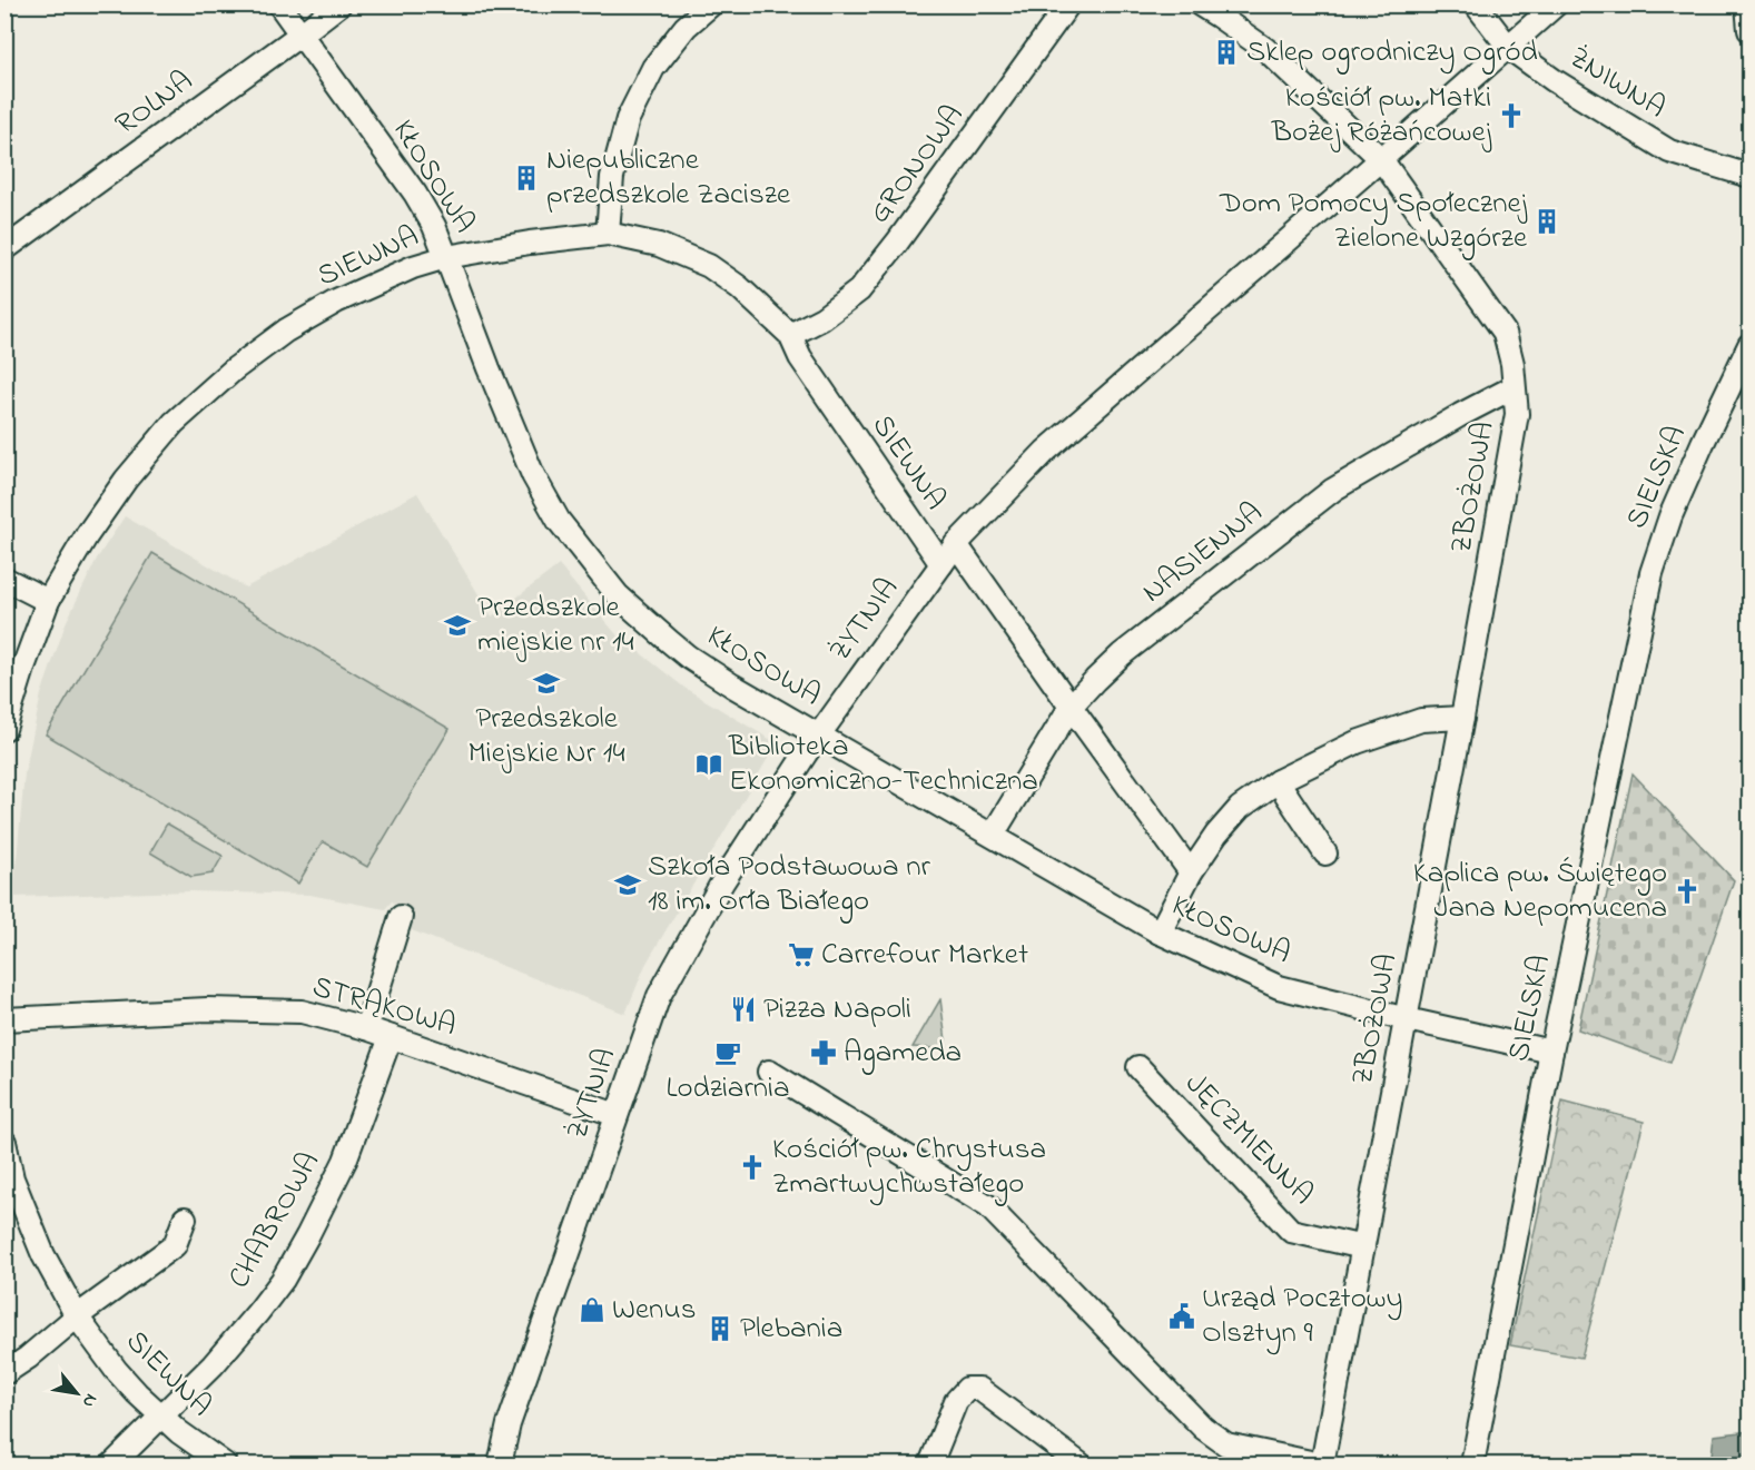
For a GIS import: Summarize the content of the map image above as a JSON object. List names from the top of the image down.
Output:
{
  "streets": {
    "street": [
      "ŻNIWNA",
      "ROLNA",
      "GRONOWA",
      "KŁOSOWA",
      "SIEWNA",
      "SIELSKA",
      "ZBOŻOWA",
      "NASIENNA",
      "ŻYTNIA",
      "STRĄKOWA",
      "JĘCZMIENNA",
      "CHABROWA"
    ]
  },
  "crossings": [
    ["ŻNIWNA", "ŻYTNIA"],
    ["ROLNA", "KŁOSOWA"],
    ["GRONOWA", "SIEWNA"],
    ["KŁOSOWA", "SIEWNA"],
    ["KŁOSOWA", "SIELSKA"],
    ["KŁOSOWA", "ZBOŻOWA"],
    ["KŁOSOWA", "NASIENNA"],
    ["KŁOSOWA", "ŻYTNIA"],
    ["SIEWNA", "NASIENNA"],
    ["SIEWNA", "ŻYTNIA"],
    ["SIEWNA", "CHABROWA"],
    ["ZBOŻOWA", "NASIENNA"],
    ["ZBOŻOWA", "ŻYTNIA"],
    ["ZBOŻOWA", "JĘCZMIENNA"],
    ["ŻYTNIA", "STRĄKOWA"],
    ["STRĄKOWA", "CHABROWA"]
  ],
  "places": {
    "building": [
      "Sklep ogrodniczy Ogród",
      "Niepubliczne przedszkole Zacisze",
      "Dom Pomocy Społecznej Zielone Wzgórze",
      "Plebania"
    ],
    "church": ["Kościół pw. Matki Bożej Różańcowej", "Kaplica pw. Świętego Jana Nepomucena", "Kościół pw. Chrystusa Zmartwychwstałego"],
    "school or university": ["Przedszkole miejskie nr 14", "Przedszkole Miejskie Nr 14", "Szkoła Podstawowa nr 18 im. Orła Białego"],
    "library": ["Biblioteka Ekonomiczno-Techniczna"],
    "supermarket": ["Carrefour Market"],
    "restaurant": ["Pizza Napoli"],
    "cafe": ["Lodziarnia"],
    "pharmacy": ["Agameda"],
    "shop": ["Wenus"],
    "public building": ["Urząd Pocztowy Olsztyn 9"]
  },
  "north": "bottom right"
}
